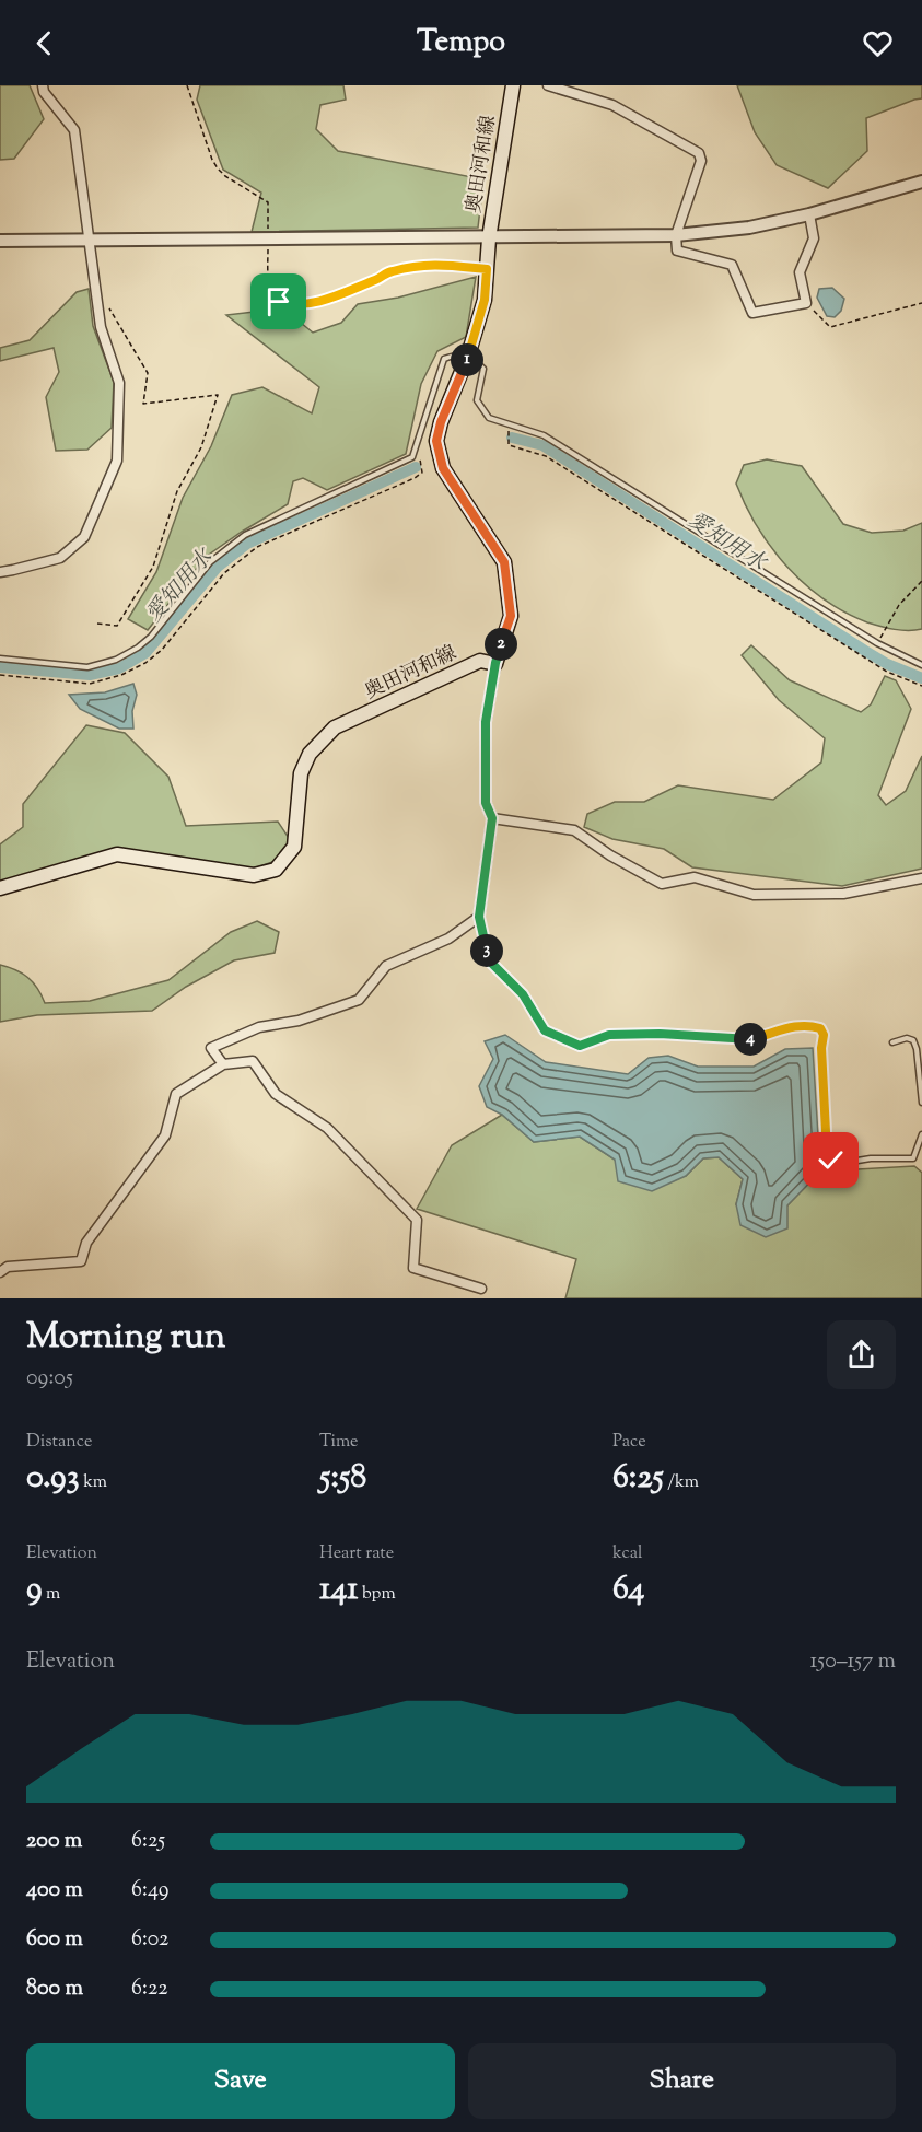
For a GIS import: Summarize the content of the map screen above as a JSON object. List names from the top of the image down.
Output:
{
  "streets": {
    "main road": ["奥田河和線"]
  },
  "water": ["愛知用水"],
  "page": {
    "header": "Tempo",
    "pins": [
      "1",
      "2",
      "3",
      "4"
    ],
    "heading": ["Morning run", "09:05"],
    "stats": [
      ["Distance", "0.93 km"],
      ["Time", "5:58"],
      ["Pace", "6:25 /km"],
      ["Elevation", "9 m"],
      ["Heart rate", "141 bpm"],
      ["kcal", "64"]
    ],
    "chart": ["Elevation", "150–157 m"],
    "list": [
      {
        "name": "200 m",
        "note": "6:25"
      },
      {
        "name": "400 m",
        "note": "6:49"
      },
      {
        "name": "600 m",
        "note": "6:02"
      },
      {
        "name": "800 m",
        "note": "6:22"
      }
    ],
    "buttons": ["Save", "Share"]
  }
}
